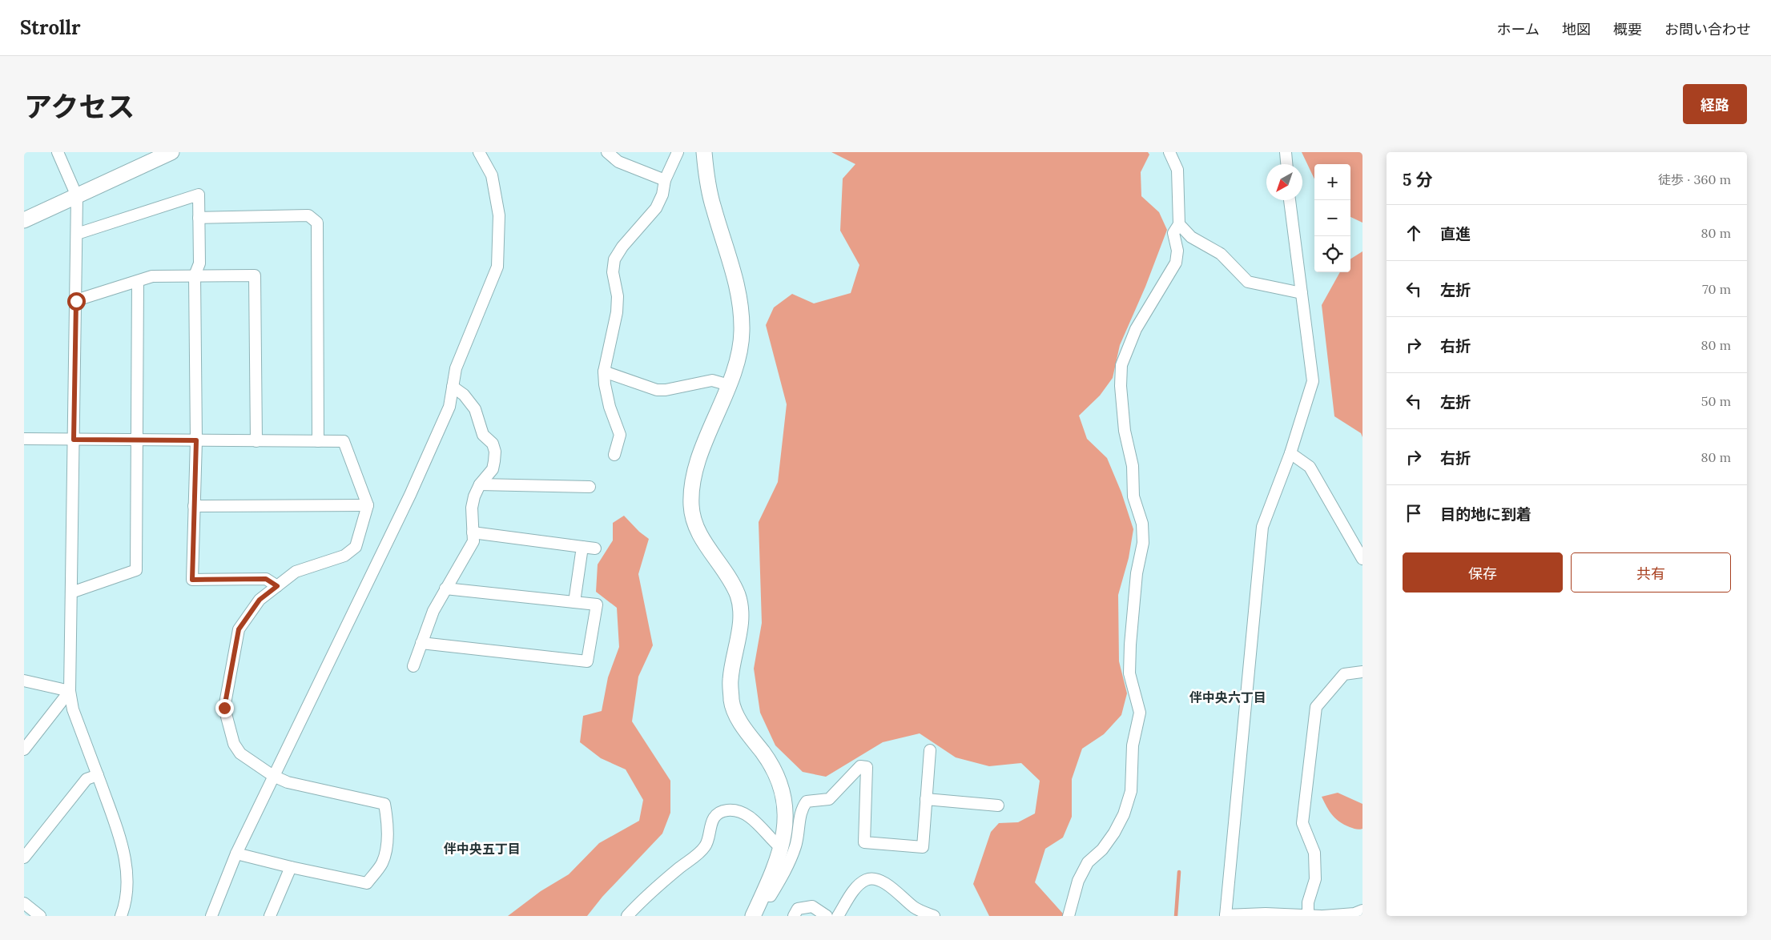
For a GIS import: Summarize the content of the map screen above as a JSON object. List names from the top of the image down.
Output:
{
  "districts": ["伴中央六丁目", "伴中央五丁目"],
  "north": "bottom left",
  "page": {
    "header": "Strollr",
    "nav": [
      "ホーム",
      "地図",
      "概要",
      "お問い合わせ"
    ],
    "title": "アクセス",
    "buttons": [
      "経路",
      ["保存", "共有"]
    ],
    "heading": ["5 分", "徒歩 · 360 m"],
    "map_buttons": ["+", "−"],
    "list": [
      ["直進", "80 m"],
      ["左折", "70 m"],
      ["右折", "80 m"],
      ["左折", "50 m"],
      ["右折", "80 m"],
      "目的地に到着"
    ]
  }
}
